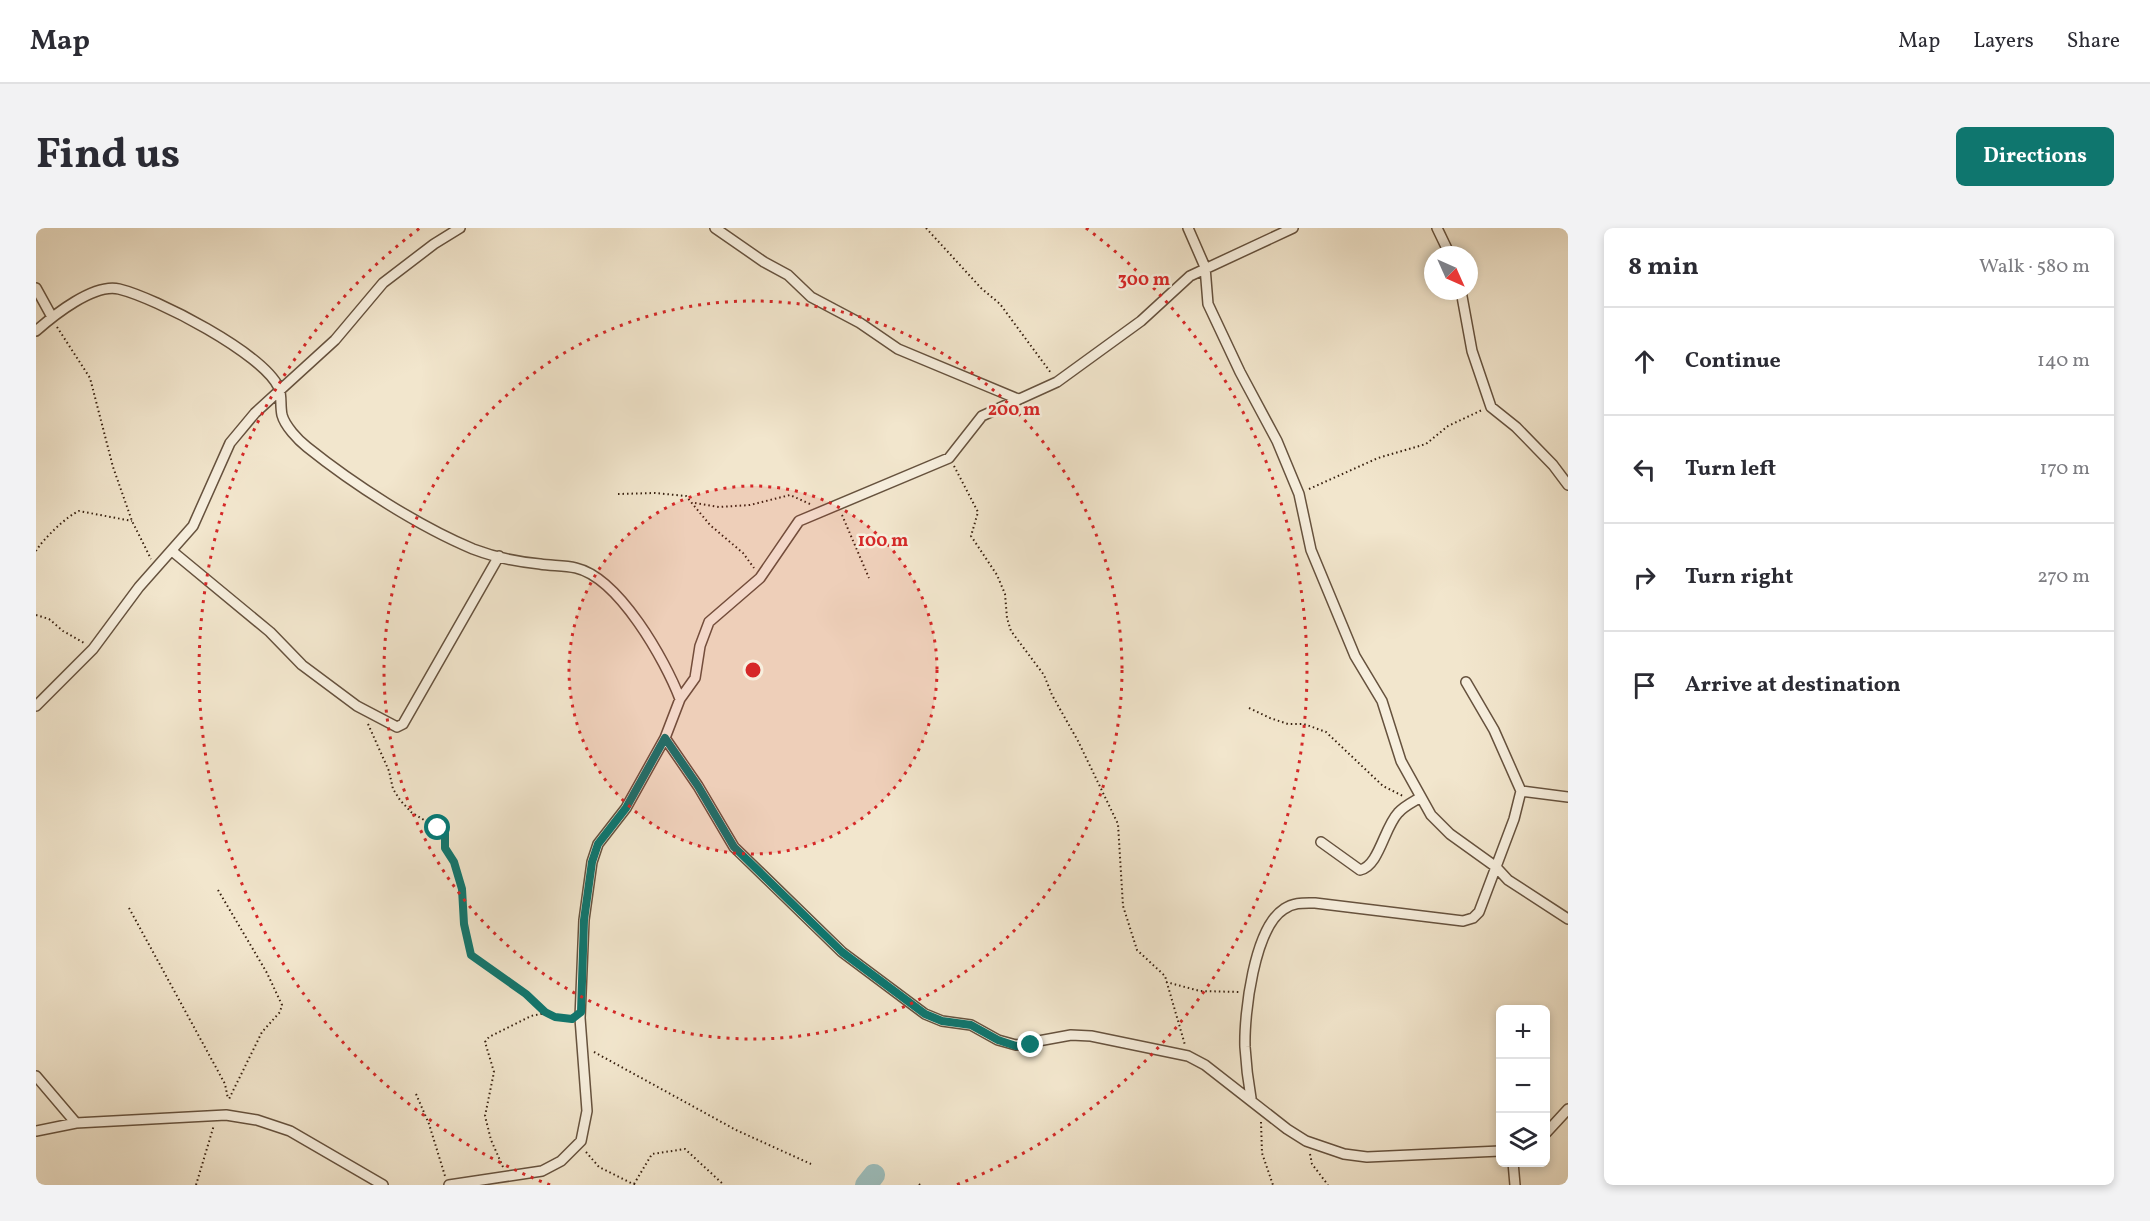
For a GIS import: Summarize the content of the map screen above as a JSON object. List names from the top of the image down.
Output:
{
  "north": "bottom right",
  "page": {
    "header": "Map",
    "nav": ["Map", "Layers", "Share"],
    "title": "Find us",
    "buttons": "Directions",
    "heading": ["8 min", "Walk · 580 m"],
    "list": [
      ["Continue", "140 m"],
      ["Turn left", "170 m"],
      ["Turn right", "270 m"],
      "Arrive at destination"
    ],
    "map_buttons": ["+", "−"]
  },
  "rings": ["300 m", "200 m", "100 m"]
}
